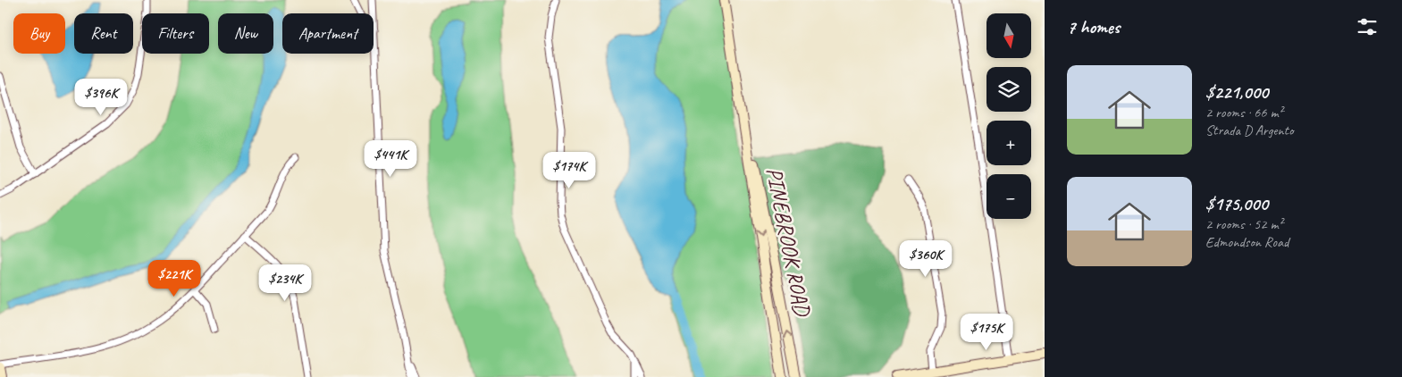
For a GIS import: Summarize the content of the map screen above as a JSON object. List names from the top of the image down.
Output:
{
  "streets": {
    "street": ["PINEBROOK ROAD"]
  },
  "north": "bottom",
  "page": {
    "heading": "7 homes",
    "map_buttons": ["+", "−"],
    "chip": [
      "Buy",
      "Rent",
      "Filters",
      "New",
      "Apartment"
    ],
    "list": [
      {
        "name": "$221,000",
        "note": "2 rooms · 66 m² · Strada D Argento"
      },
      {
        "name": "$175,000",
        "note": "2 rooms · 52 m² · Edmondson Road"
      }
    ],
    "price": [
      "$396K",
      "$441K",
      "$174K",
      "$360K",
      "$221K",
      "$234K",
      "$175K"
    ]
  }
}
